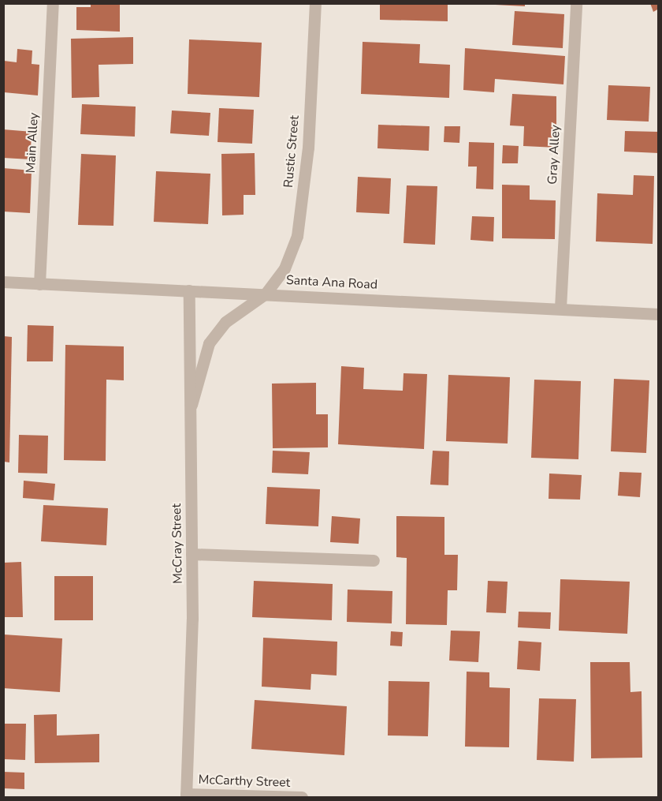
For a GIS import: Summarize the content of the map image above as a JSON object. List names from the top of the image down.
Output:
{
  "streets": {
    "street": [
      "Main Alley",
      "Rustic Street",
      "Gray Alley",
      "Santa Ana Road",
      "McCray Street",
      "McCarthy Street"
    ]
  },
  "crossings": [
    ["Main Alley", "Santa Ana Road"],
    ["Rustic Street", "Santa Ana Road"],
    ["Rustic Street", "McCray Street"],
    ["Gray Alley", "Santa Ana Road"],
    ["Santa Ana Road", "McCray Street"],
    ["McCray Street", "McCarthy Street"]
  ]
}
